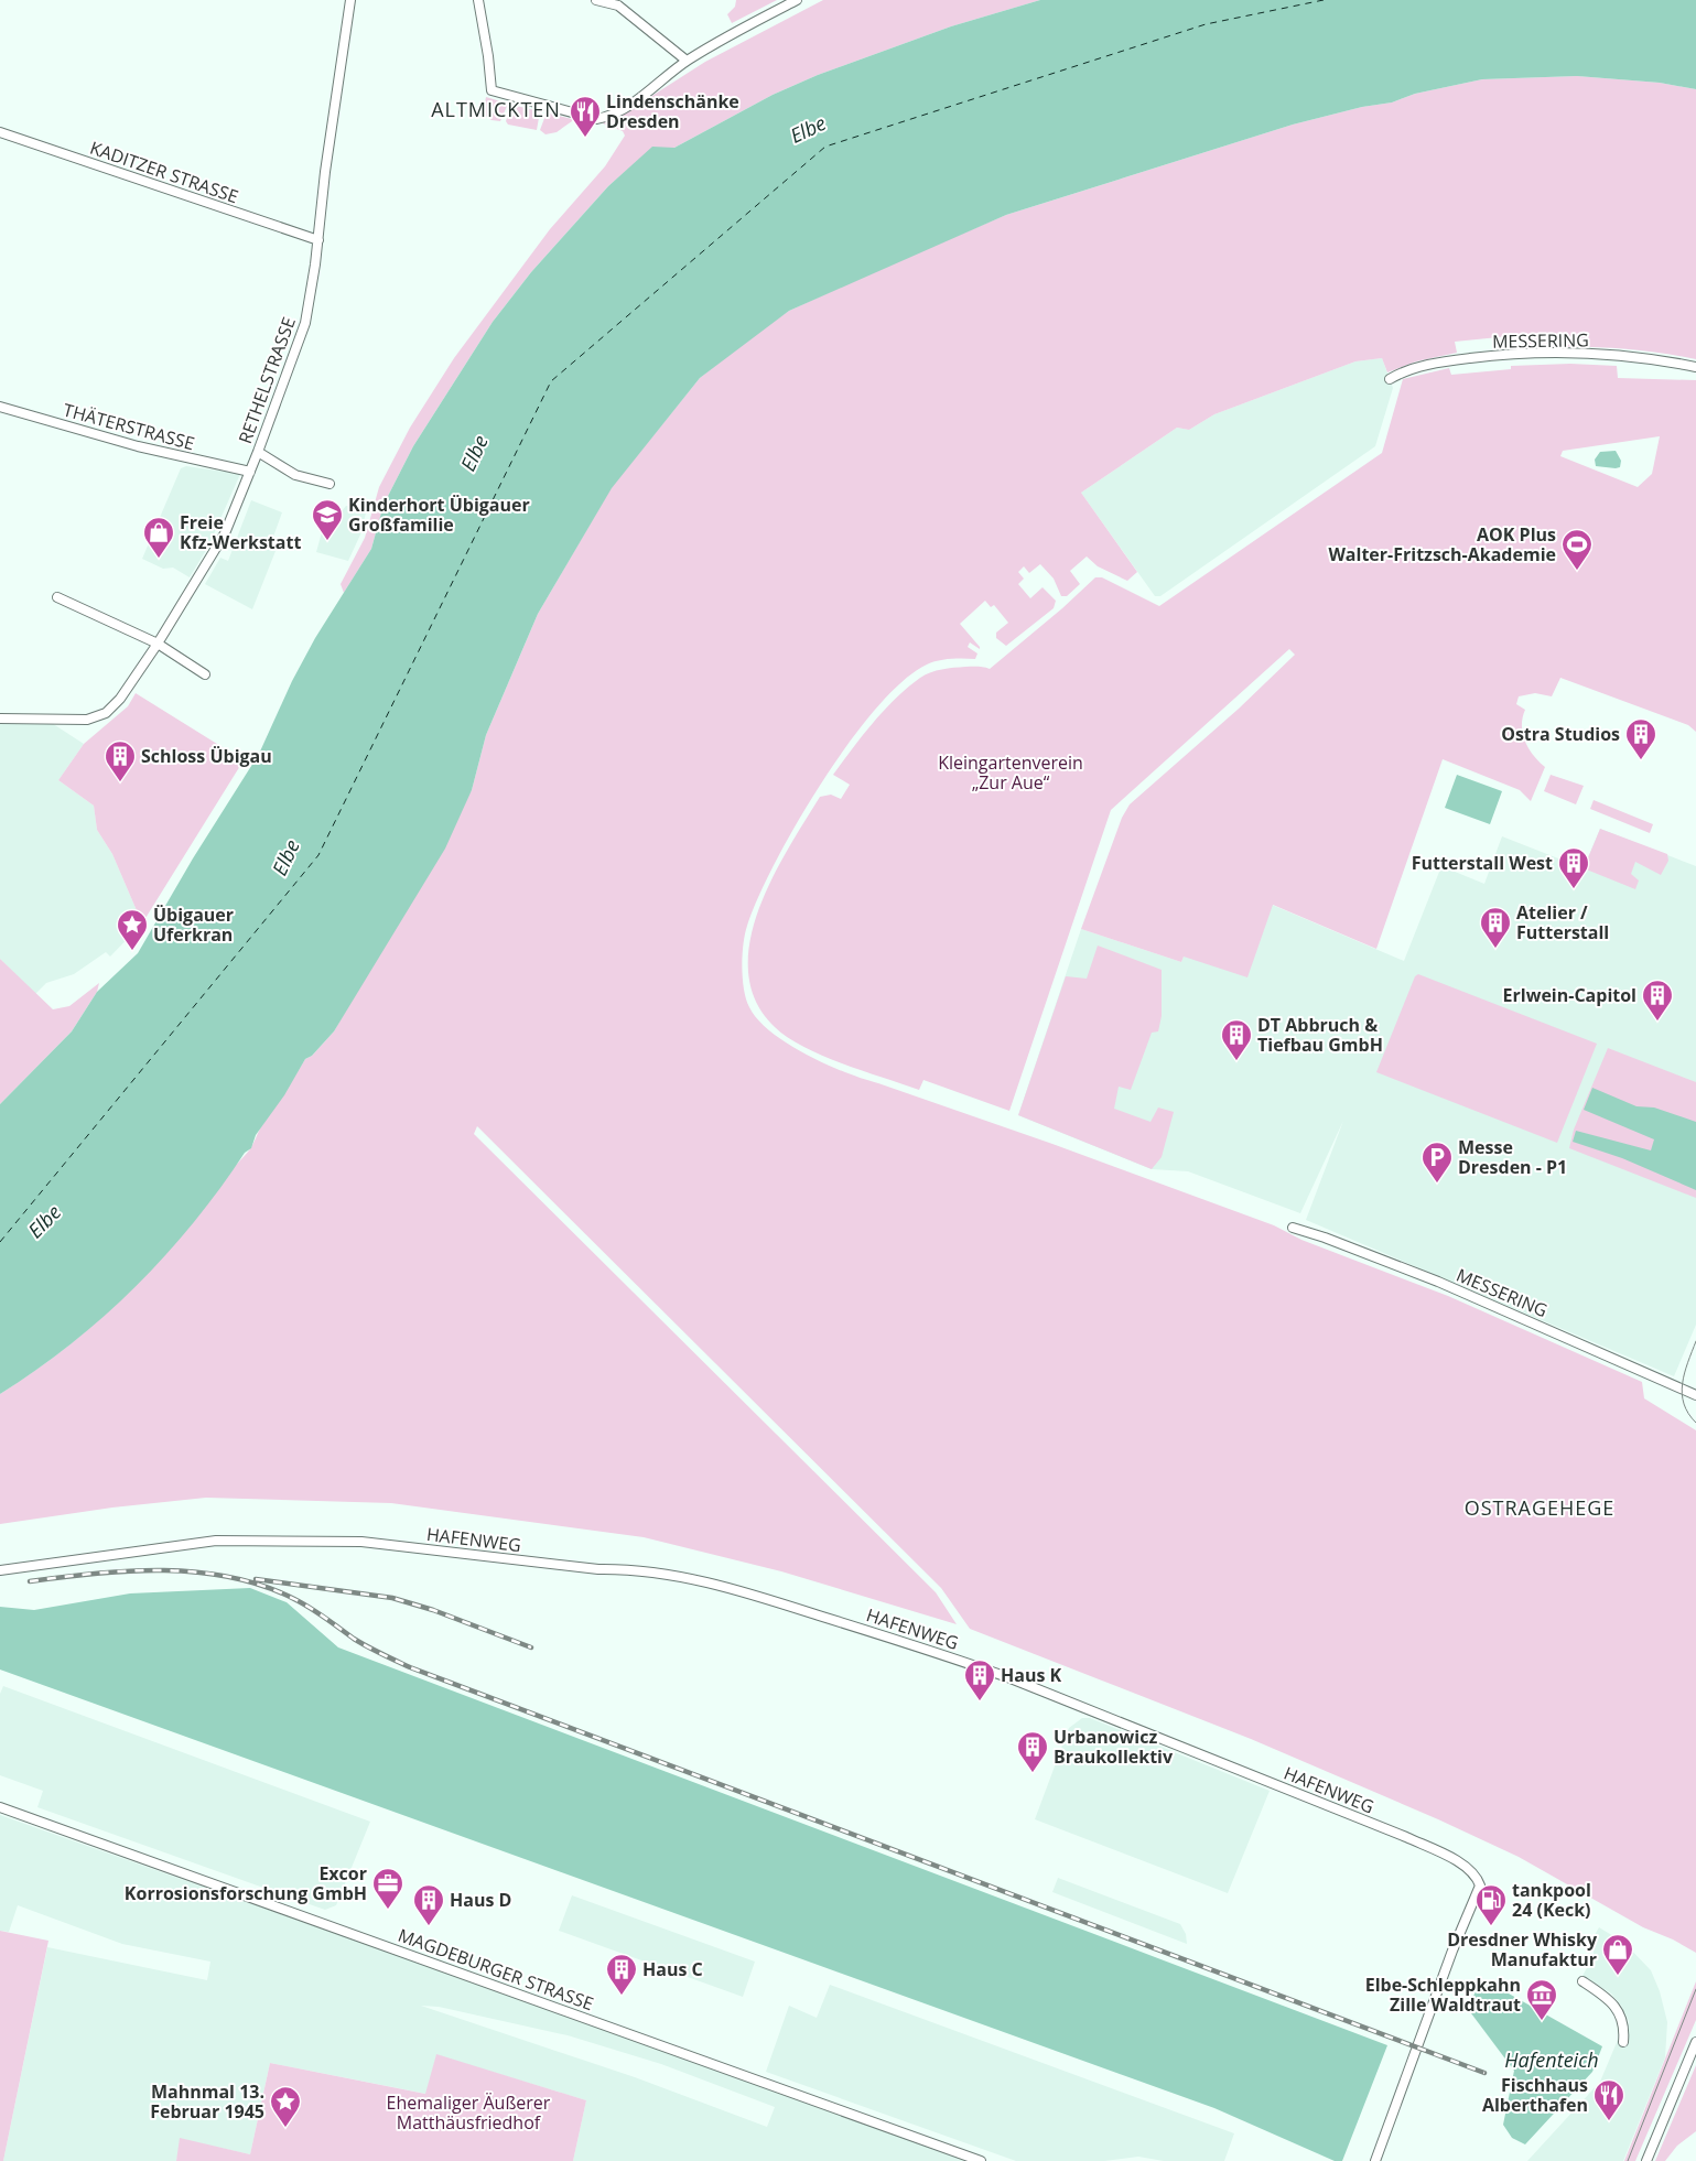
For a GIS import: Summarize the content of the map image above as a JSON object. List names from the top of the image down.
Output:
{
  "streets": {
    "street": [
      "KADITZER STRASSE",
      "MESSERING",
      "RETHELSTRASSE",
      "THÄTERSTRASSE",
      "HAFENWEG",
      "MAGDEBURGER STRASSE"
    ]
  },
  "crossings": [
    ["KADITZER STRASSE", "RETHELSTRASSE"],
    ["RETHELSTRASSE", "THÄTERSTRASSE"]
  ],
  "districts": ["ALTMICKTEN", "OSTRAGEHEGE"],
  "water": ["Elbe", "Hafenteich"],
  "parks": ["Kleingartenverein „Zur Aue“", "Ehemaliger Äußerer Matthäusfriedhof"],
  "places": {
    "restaurant": ["Lindenschänke Dresden", "Fischhaus Alberthafen"],
    "school or university": ["Kinderhort Übigauer Großfamilie"],
    "shop": ["Freie Kfz-Werkstatt", "Dresdner Whisky Manufaktur"],
    "sports": ["AOK Plus Walter-Fritzsch-Akademie"],
    "building": [
      "Ostra Studios",
      "Schloss Übigau",
      "Futterstall West",
      "Atelier / Futterstall",
      "Erlwein-Capitol",
      "DT Abbruch & Tiefbau GmbH",
      "Haus K",
      "Urbanowicz Braukollektiv",
      "Haus D",
      "Haus C"
    ],
    "place": ["Übigauer Uferkran", "Mahnmal 13. Februar 1945"],
    "parking": ["Messe Dresden - P1"],
    "office": ["Excor Korrosionsforschung GmbH"],
    "fuel station": ["tankpool 24 (Keck)"],
    "museum": ["Elbe-Schleppkahn Zille Waldtraut"]
  }
}
